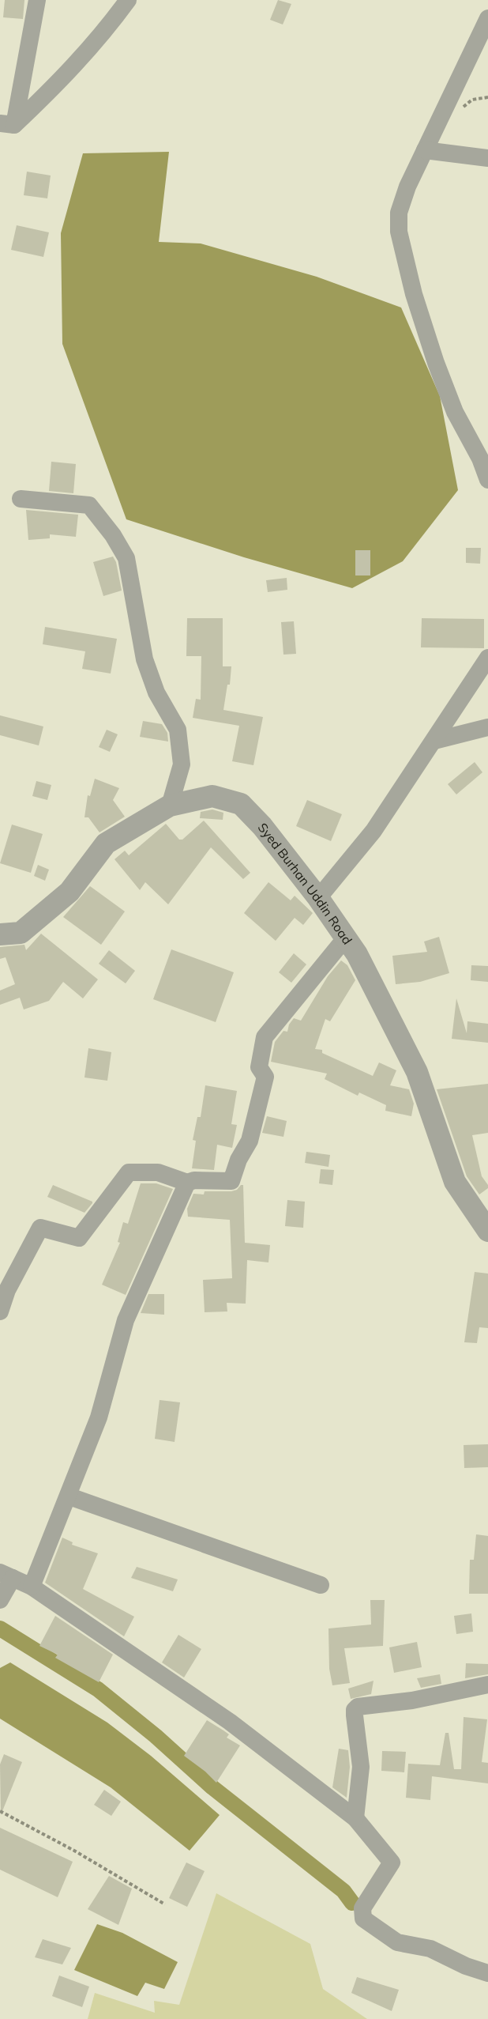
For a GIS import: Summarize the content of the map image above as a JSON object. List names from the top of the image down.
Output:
{
  "streets": {
    "street": ["Syed Burhan Uddin Road"]
  }
}
